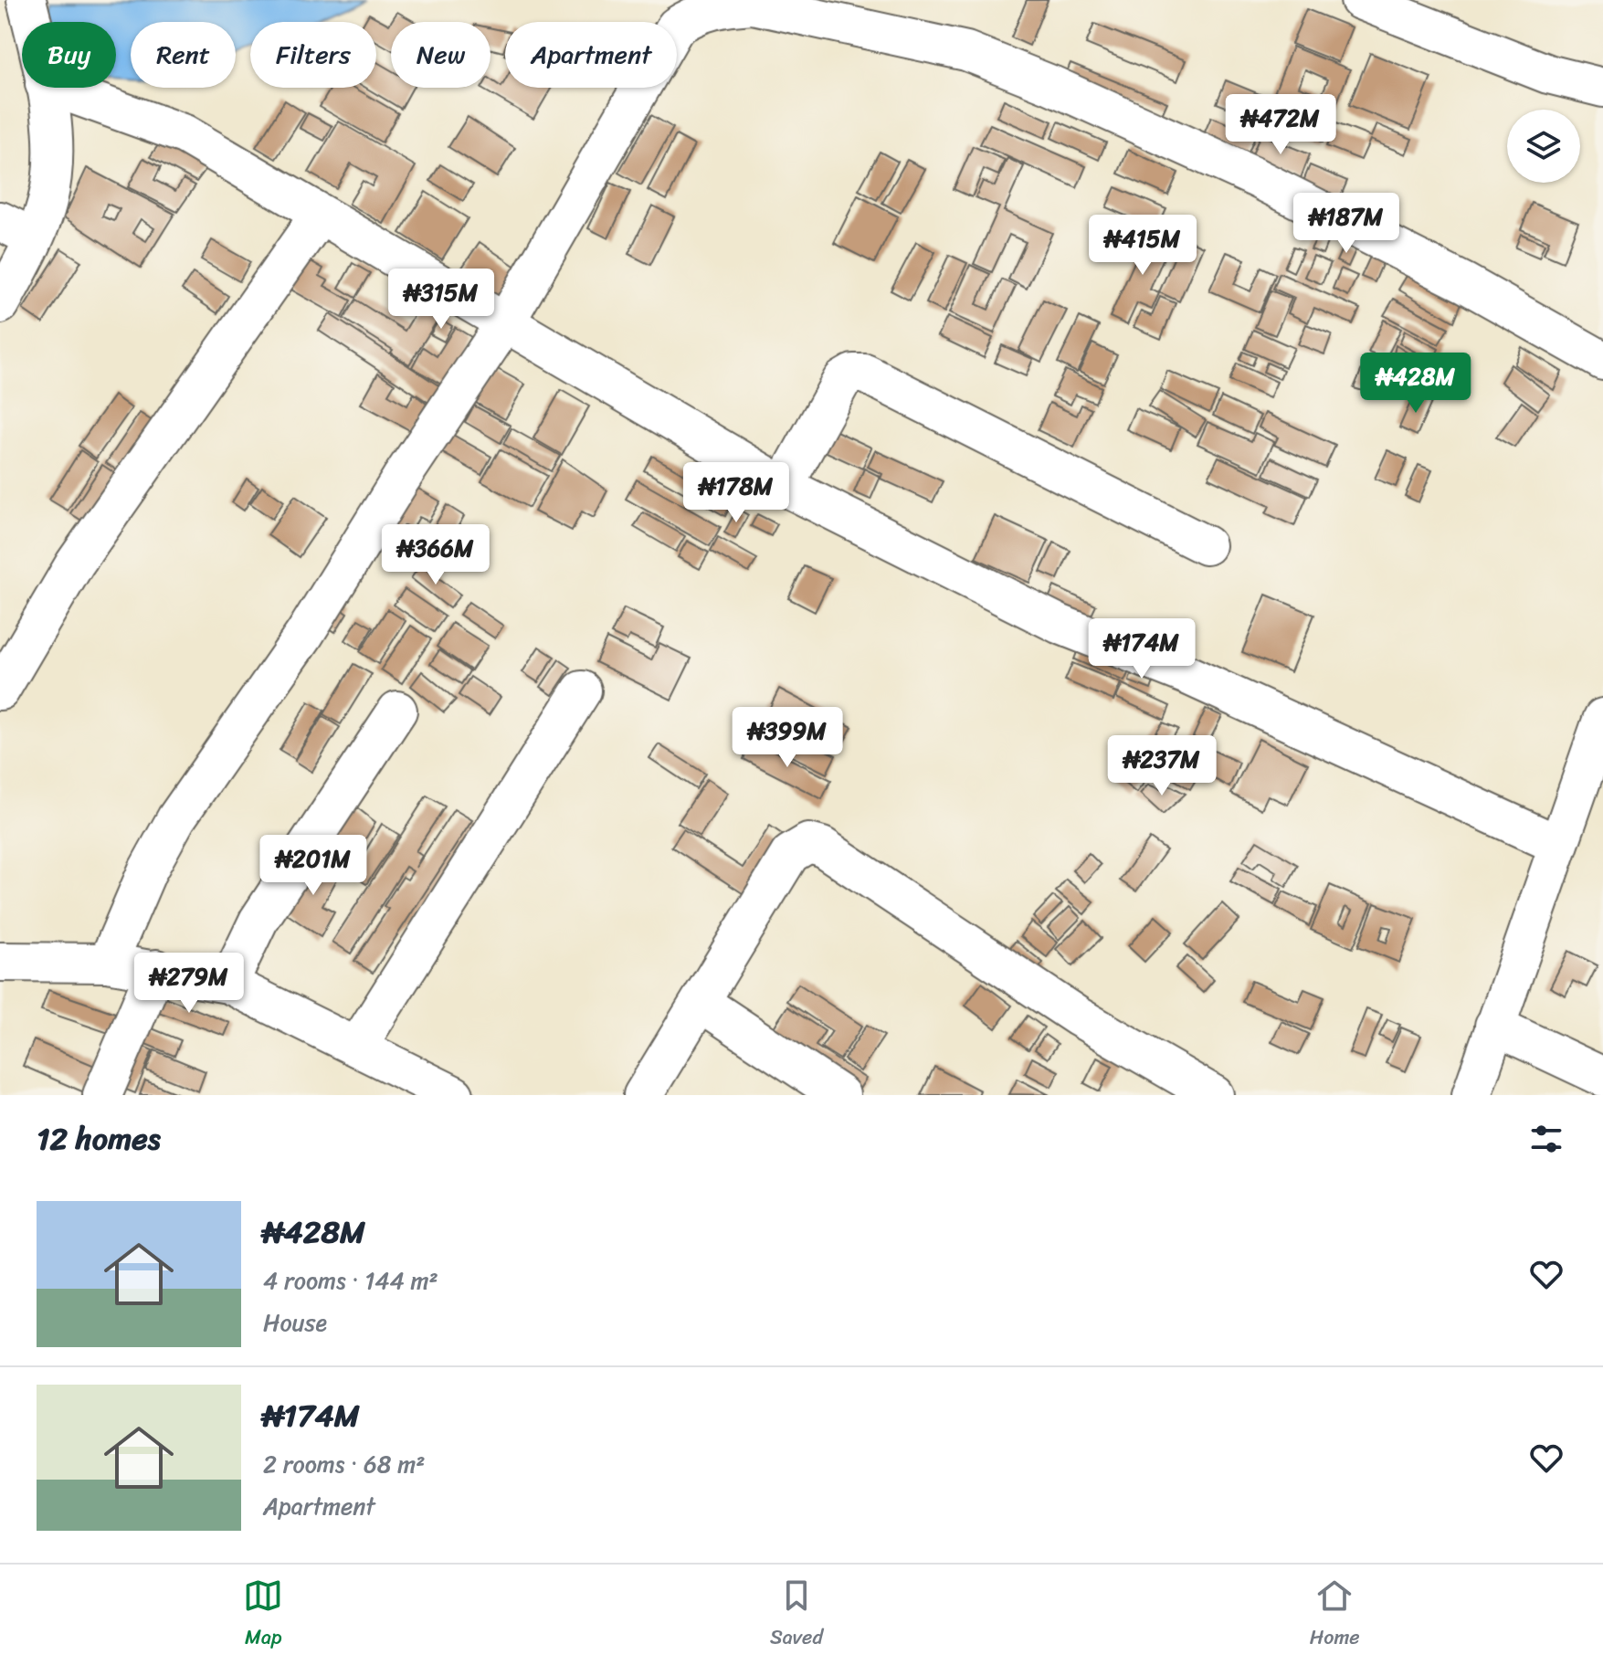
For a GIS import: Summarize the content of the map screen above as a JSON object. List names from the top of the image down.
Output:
{
  "page": {
    "chip": [
      "Buy",
      "Rent",
      "Filters",
      "New",
      "Apartment"
    ],
    "price": [
      "₦472M",
      "₦187M",
      "₦415M",
      "₦315M",
      "₦428M",
      "₦178M",
      "₦366M",
      "₦174M",
      "₦399M",
      "₦237M",
      "₦201M",
      "₦279M"
    ],
    "heading": "12 homes",
    "list": [
      {
        "name": "₦428M",
        "note": "4 rooms · 144 m² · House"
      },
      {
        "name": "₦174M",
        "note": "2 rooms · 68 m² · Apartment"
      }
    ],
    "tabs": ["Map", "Saved", "Home"]
  }
}
